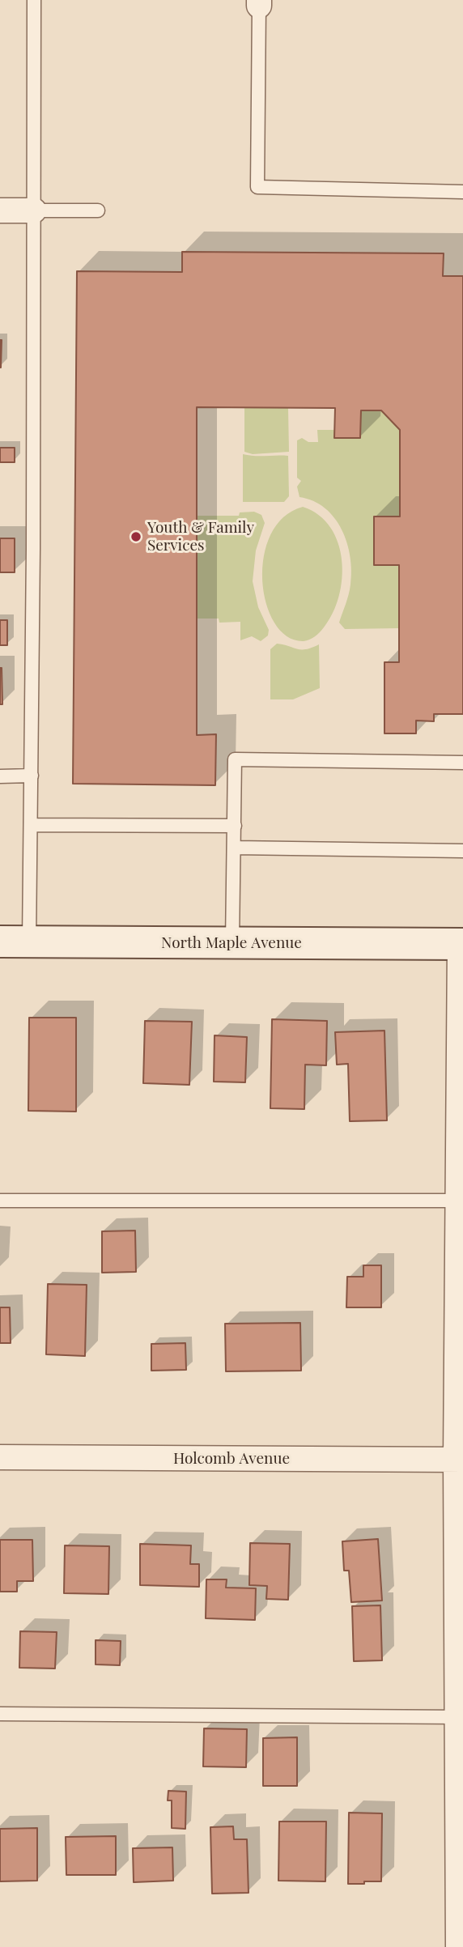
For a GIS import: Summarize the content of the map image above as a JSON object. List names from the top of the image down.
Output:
{
  "streets": {
    "street": ["North Maple Avenue", "Holcomb Avenue"]
  },
  "places": ["Youth & Family Services"]
}
